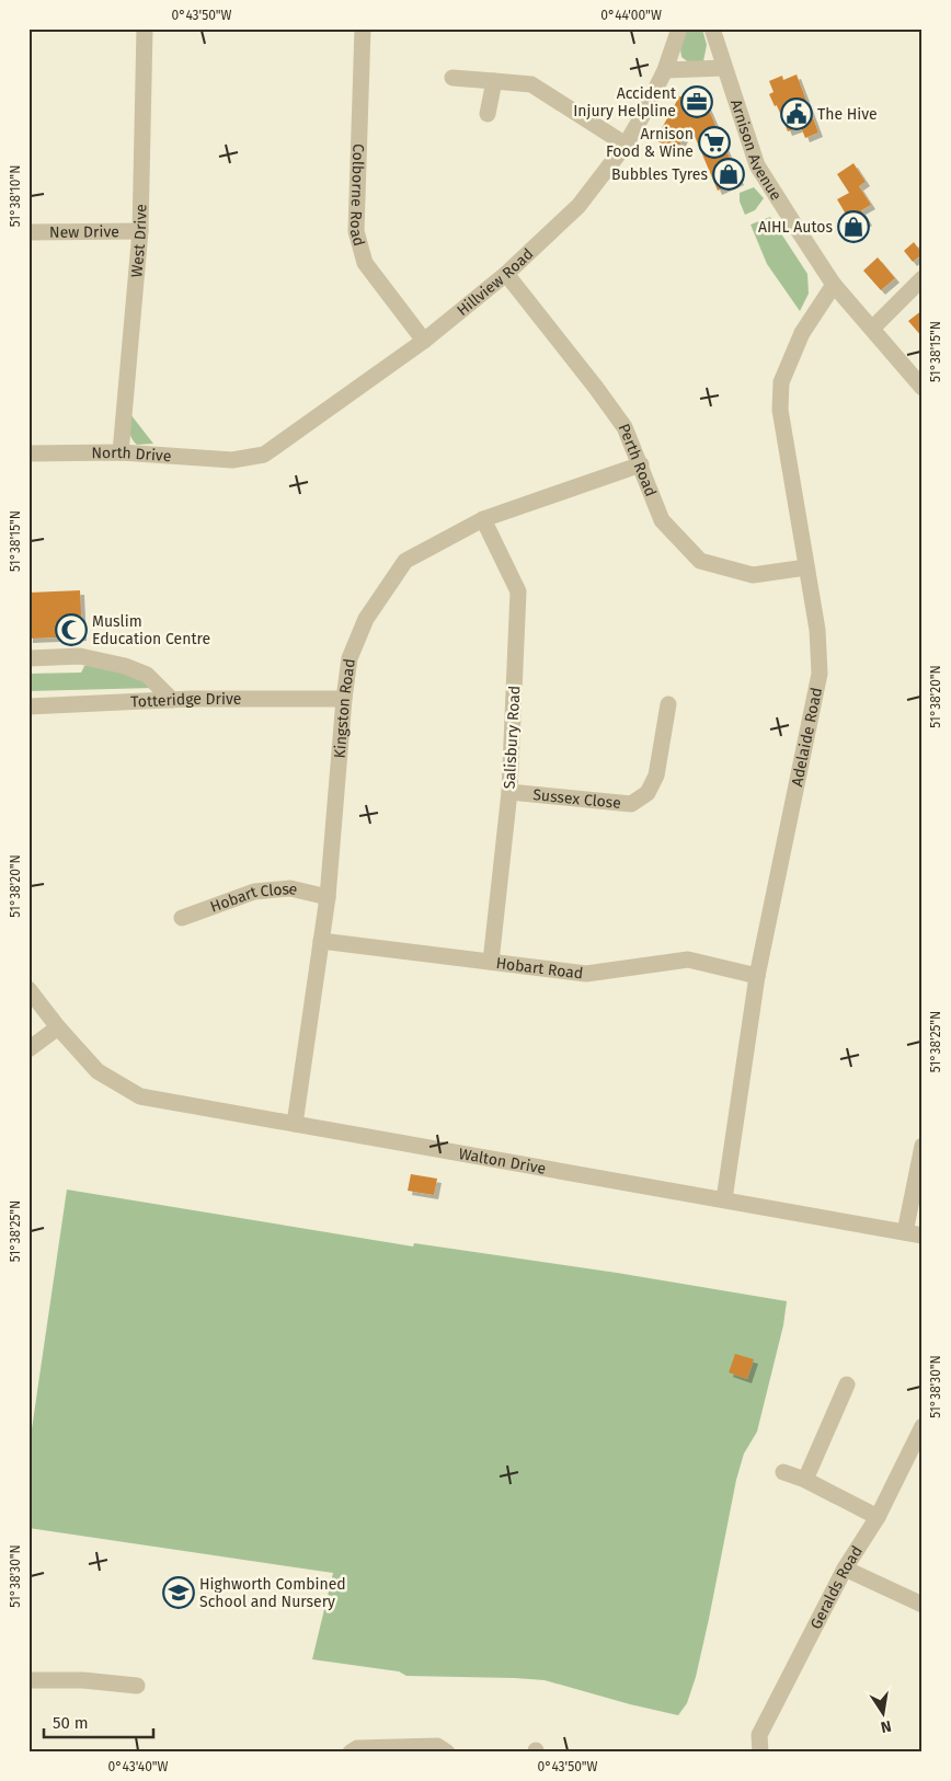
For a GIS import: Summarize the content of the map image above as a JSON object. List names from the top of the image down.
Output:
{
  "streets": {
    "street": [
      "Arnison Avenue",
      "Colborne Road",
      "New Drive",
      "West Drive",
      "Hillview Road",
      "North Drive",
      "Perth Road",
      "Totteridge Drive",
      "Kingston Road",
      "Salisbury Road",
      "Adelaide Road",
      "Sussex Close",
      "Hobart Close",
      "Hobart Road",
      "Walton Drive",
      "Geralds Road"
    ]
  },
  "crossings": [
    ["Arnison Avenue", "Adelaide Road"],
    ["Colborne Road", "Hillview Road"],
    ["New Drive", "West Drive"],
    ["West Drive", "North Drive"],
    ["Hillview Road", "North Drive"],
    ["Hillview Road", "Perth Road"],
    ["Perth Road", "Kingston Road"],
    ["Perth Road", "Adelaide Road"],
    ["Totteridge Drive", "Kingston Road"],
    ["Kingston Road", "Salisbury Road"],
    ["Kingston Road", "Hobart Close"],
    ["Kingston Road", "Hobart Road"],
    ["Kingston Road", "Walton Drive"],
    ["Salisbury Road", "Sussex Close"],
    ["Salisbury Road", "Hobart Road"],
    ["Adelaide Road", "Hobart Road"],
    ["Adelaide Road", "Walton Drive"]
  ],
  "places": {
    "office": ["Accident Injury Helpline"],
    "public building": ["The Hive"],
    "supermarket": ["Arnison Food & Wine"],
    "shop": ["Bubbles Tyres", "AIHL Autos"],
    "mosque": ["Muslim Education Centre"],
    "school or university": ["Highworth Combined School and Nursery"]
  },
  "scale_bar": "50 m",
  "north": "bottom",
  "coordinates": [
    "0°43'50\"W",
    "0°44'00\"W",
    "51°38'10\"N",
    "51°38'15\"N",
    "51°38'20\"N",
    "51°38'25\"N",
    "51°38'30\"N",
    "0°43'40\"W"
  ]
}
